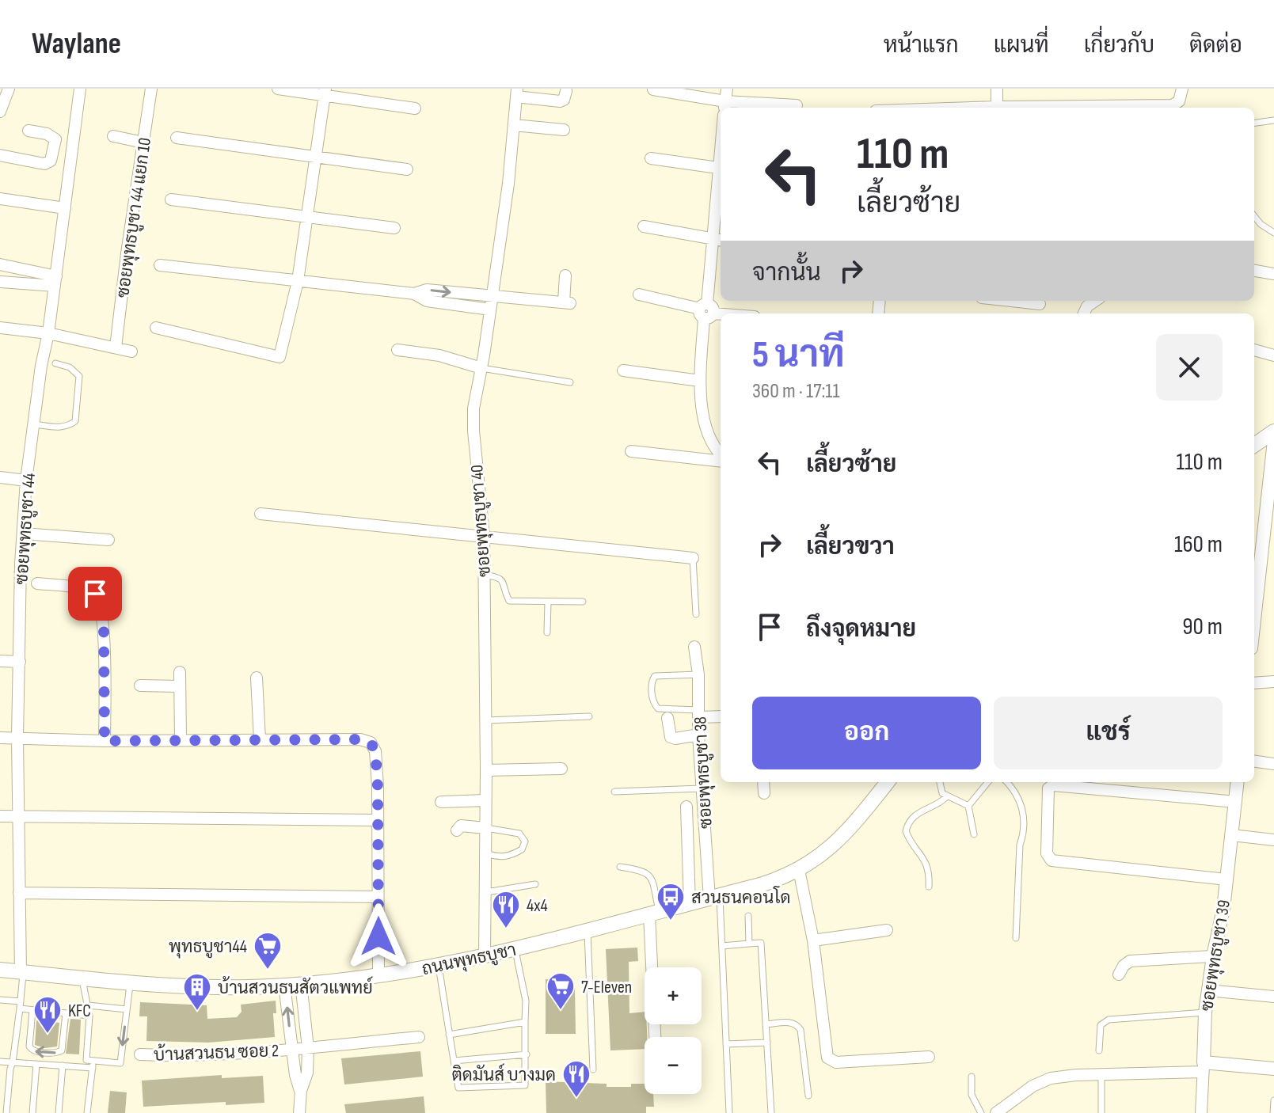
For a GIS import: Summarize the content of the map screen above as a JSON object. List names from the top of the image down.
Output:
{
  "streets": {
    "main road": ["ถนนพุทธบูชา"],
    "street": [
      "ซอยพุทธบูชา 44 แยก 10",
      "ซอยพุทธบูชา 40",
      "ซอยพุทธบูชา 44",
      "ซอยพุทธบูชา 38",
      "ซอยพุทธบูชา 39",
      "บ้านสวนธน ซอย 2"
    ]
  },
  "crossings": [
    ["ซอยพุทธบูชา 40", "ถนนพุทธบูชา"],
    ["ซอยพุทธบูชา 44", "ถนนพุทธบูชา"],
    ["ซอยพุทธบูชา 38", "ถนนพุทธบูชา"]
  ],
  "places": {
    "bus stop": ["สวนธนคอนโด"],
    "restaurant": ["4x4", "KFC", "ติดมันส์ บางมด"],
    "supermarket": ["พุทธบูชา44", "7-Eleven"],
    "building": ["บ้านสวนธนสัตวแพทย์"]
  },
  "page": {
    "header": "Waylane",
    "nav": [
      "หน้าแรก",
      "แผนที่",
      "เกี่ยวกับ",
      "ติดต่อ"
    ],
    "turn": ["110 m", "เลี้ยวซ้าย"],
    "then": "จากนั้น",
    "heading": ["5 นาที", "360 m · 17:11"],
    "list": [
      {
        "name": "เลี้ยวซ้าย",
        "value": "110 m"
      },
      {
        "name": "เลี้ยวขวา",
        "value": "160 m"
      },
      {
        "name": "ถึงจุดหมาย",
        "value": "90 m"
      }
    ],
    "buttons": ["ออก", "แชร์"],
    "map_buttons": ["+", "−"]
  }
}
